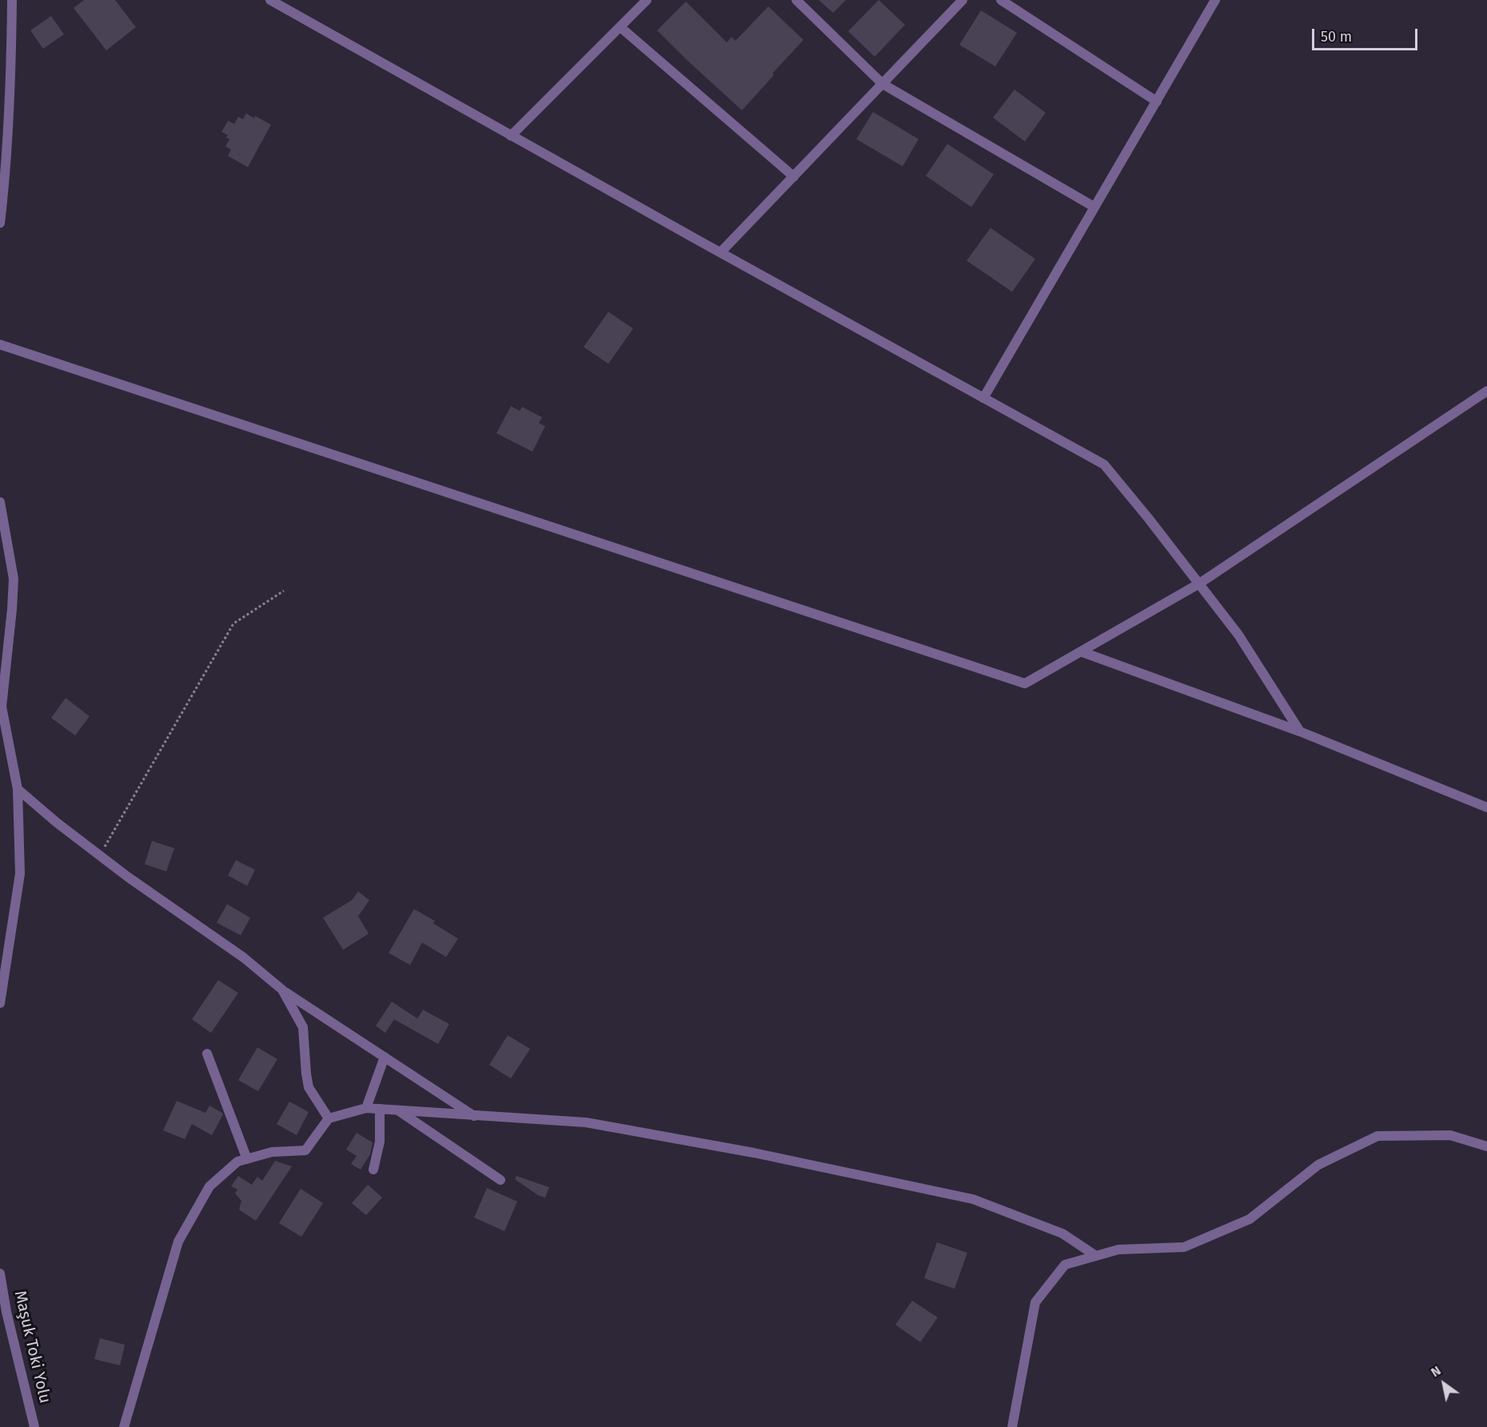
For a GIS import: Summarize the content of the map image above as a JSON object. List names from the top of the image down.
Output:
{
  "streets": {
    "street": ["Maşuk Toki Yolu"]
  },
  "scale_bar": "50 m",
  "north": "top left"
}
